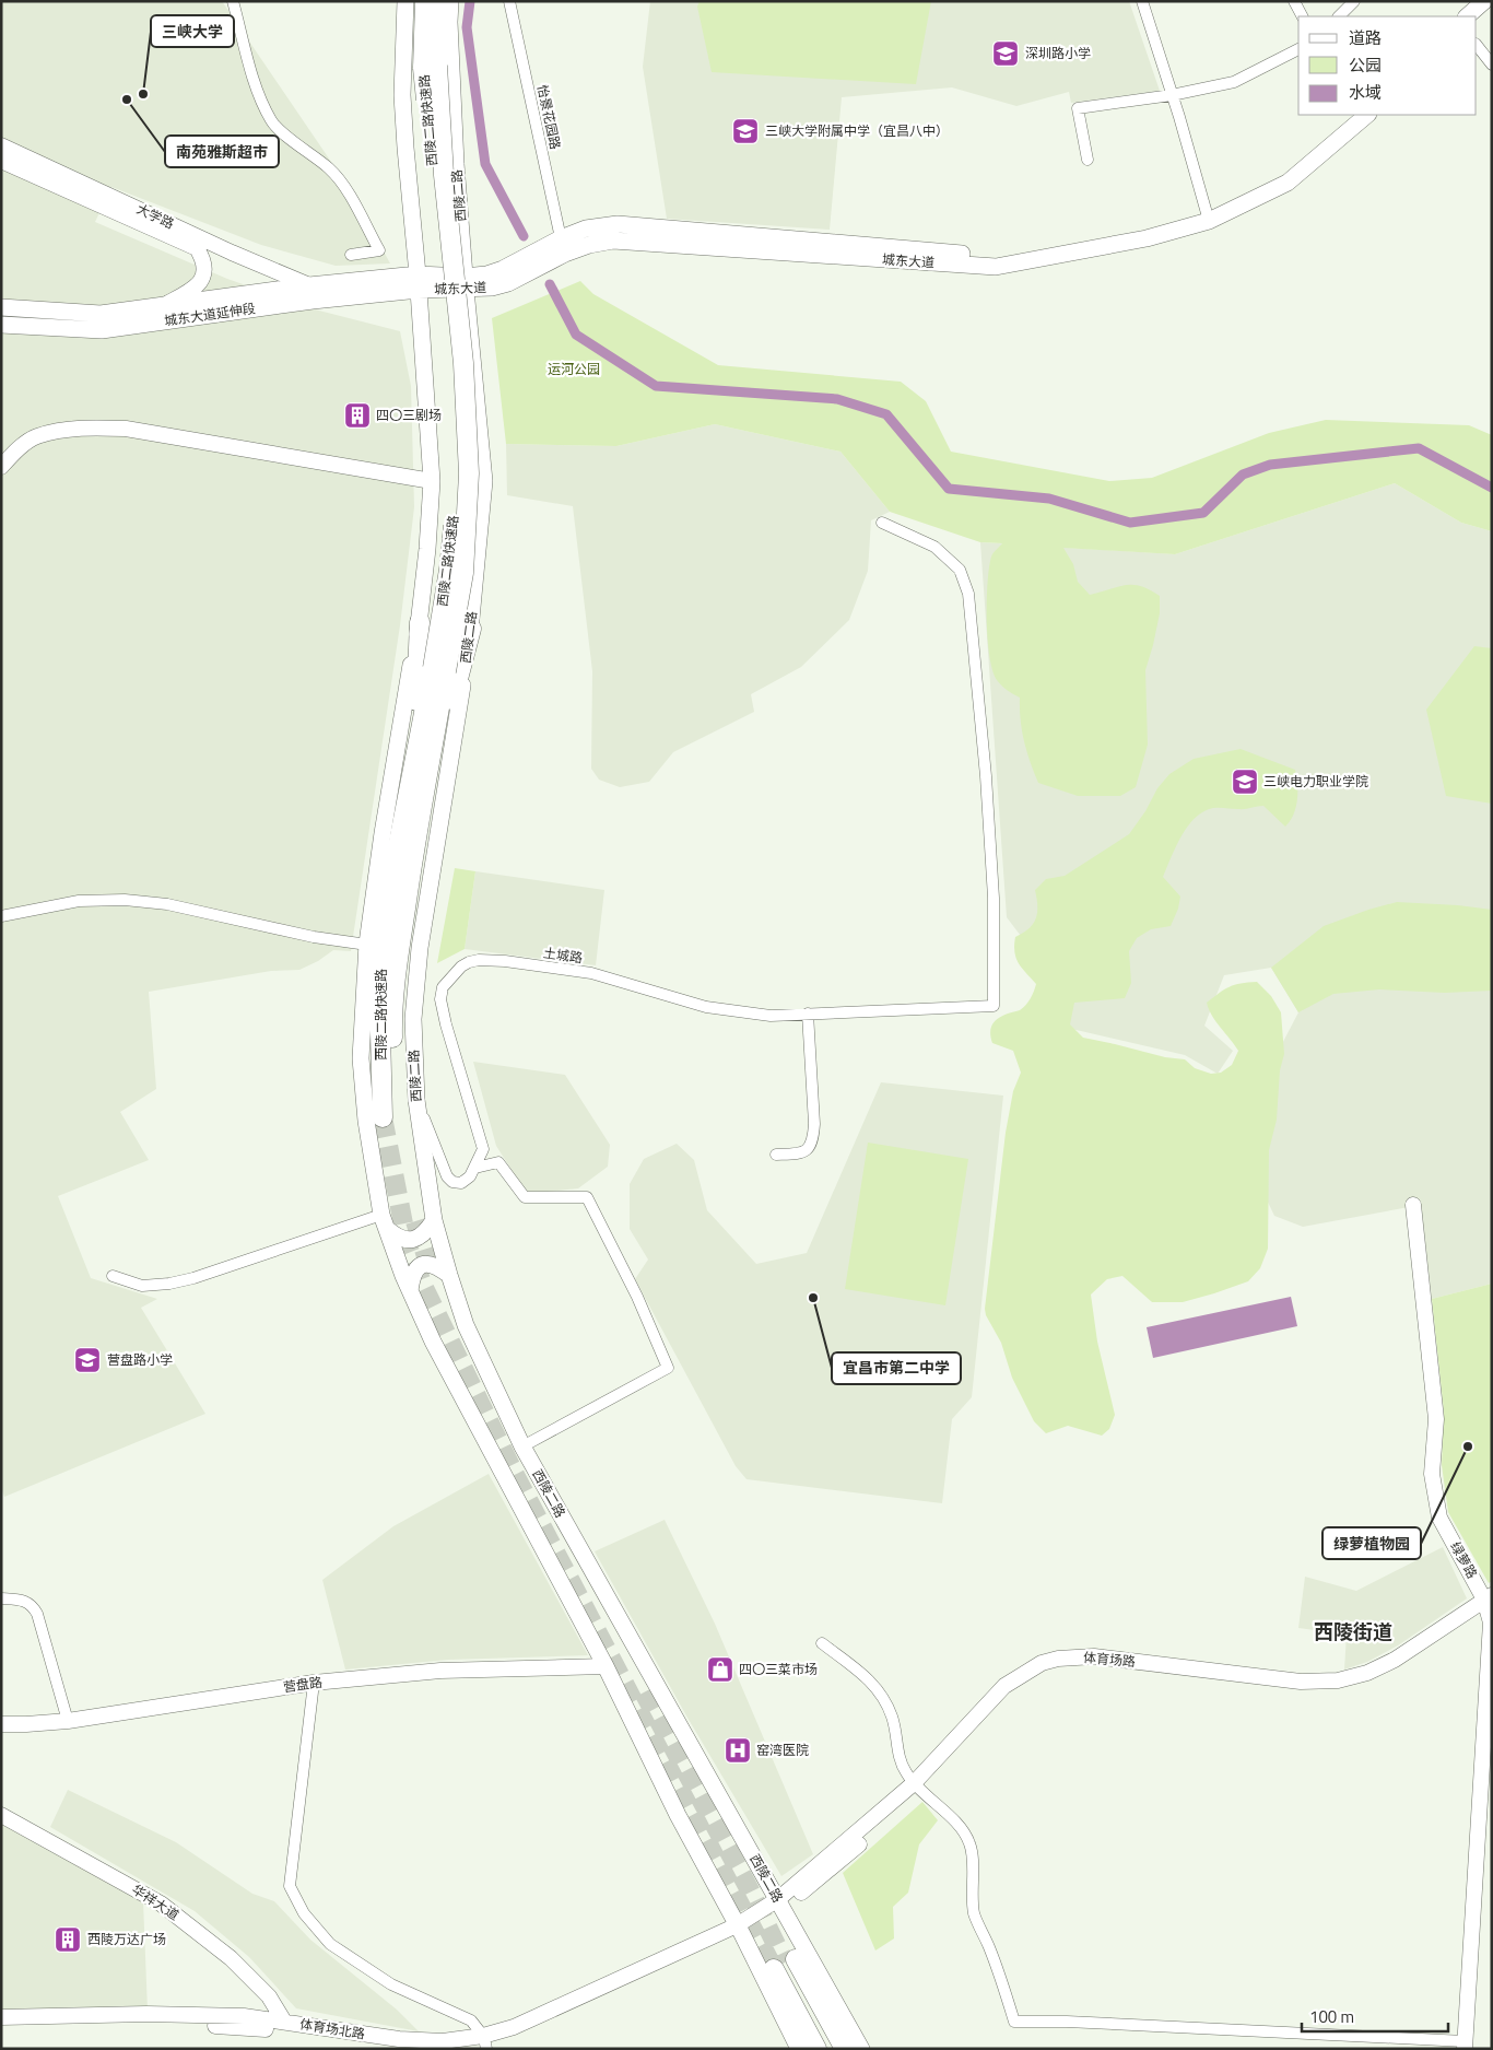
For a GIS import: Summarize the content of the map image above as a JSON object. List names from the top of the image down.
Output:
{
  "streets": {
    "highway": ["西陵二路快速路"],
    "main road": [
      "西陵二路",
      "大学路",
      "城东大道",
      "城东大道延伸段",
      "绿萝路",
      "体育场路",
      "营盘路",
      "华祥大道",
      "体育场北路"
    ],
    "street": ["怡景花园路", "土城路"]
  },
  "crossings": [
    ["怡景花园路", "城东大道"],
    ["西陵二路", "城东大道"],
    ["西陵二路", "体育场路"],
    ["大学路", "城东大道延伸段"],
    ["城东大道", "城东大道延伸段"],
    ["绿萝路", "体育场路"],
    ["体育场路", "体育场北路"],
    ["华祥大道", "体育场北路"]
  ],
  "districts": ["西陵街道"],
  "parks": ["运河公园"],
  "places": {
    "school or university": [
      "深圳路小学",
      "三峡大学附属中学（宜昌八中）",
      "三峡电力职业学院",
      "营盘路小学"
    ],
    "other": [
      "三峡大学",
      "南苑雅斯超市",
      "宜昌市第二中学",
      "绿萝植物园"
    ],
    "building": ["四〇三剧场", "西陵万达广场"],
    "shop": ["四〇三菜市场"],
    "hospital": ["窑湾医院"]
  },
  "legend": ["道路", "公园", "水域"],
  "scale_bar": "100 m"
}
